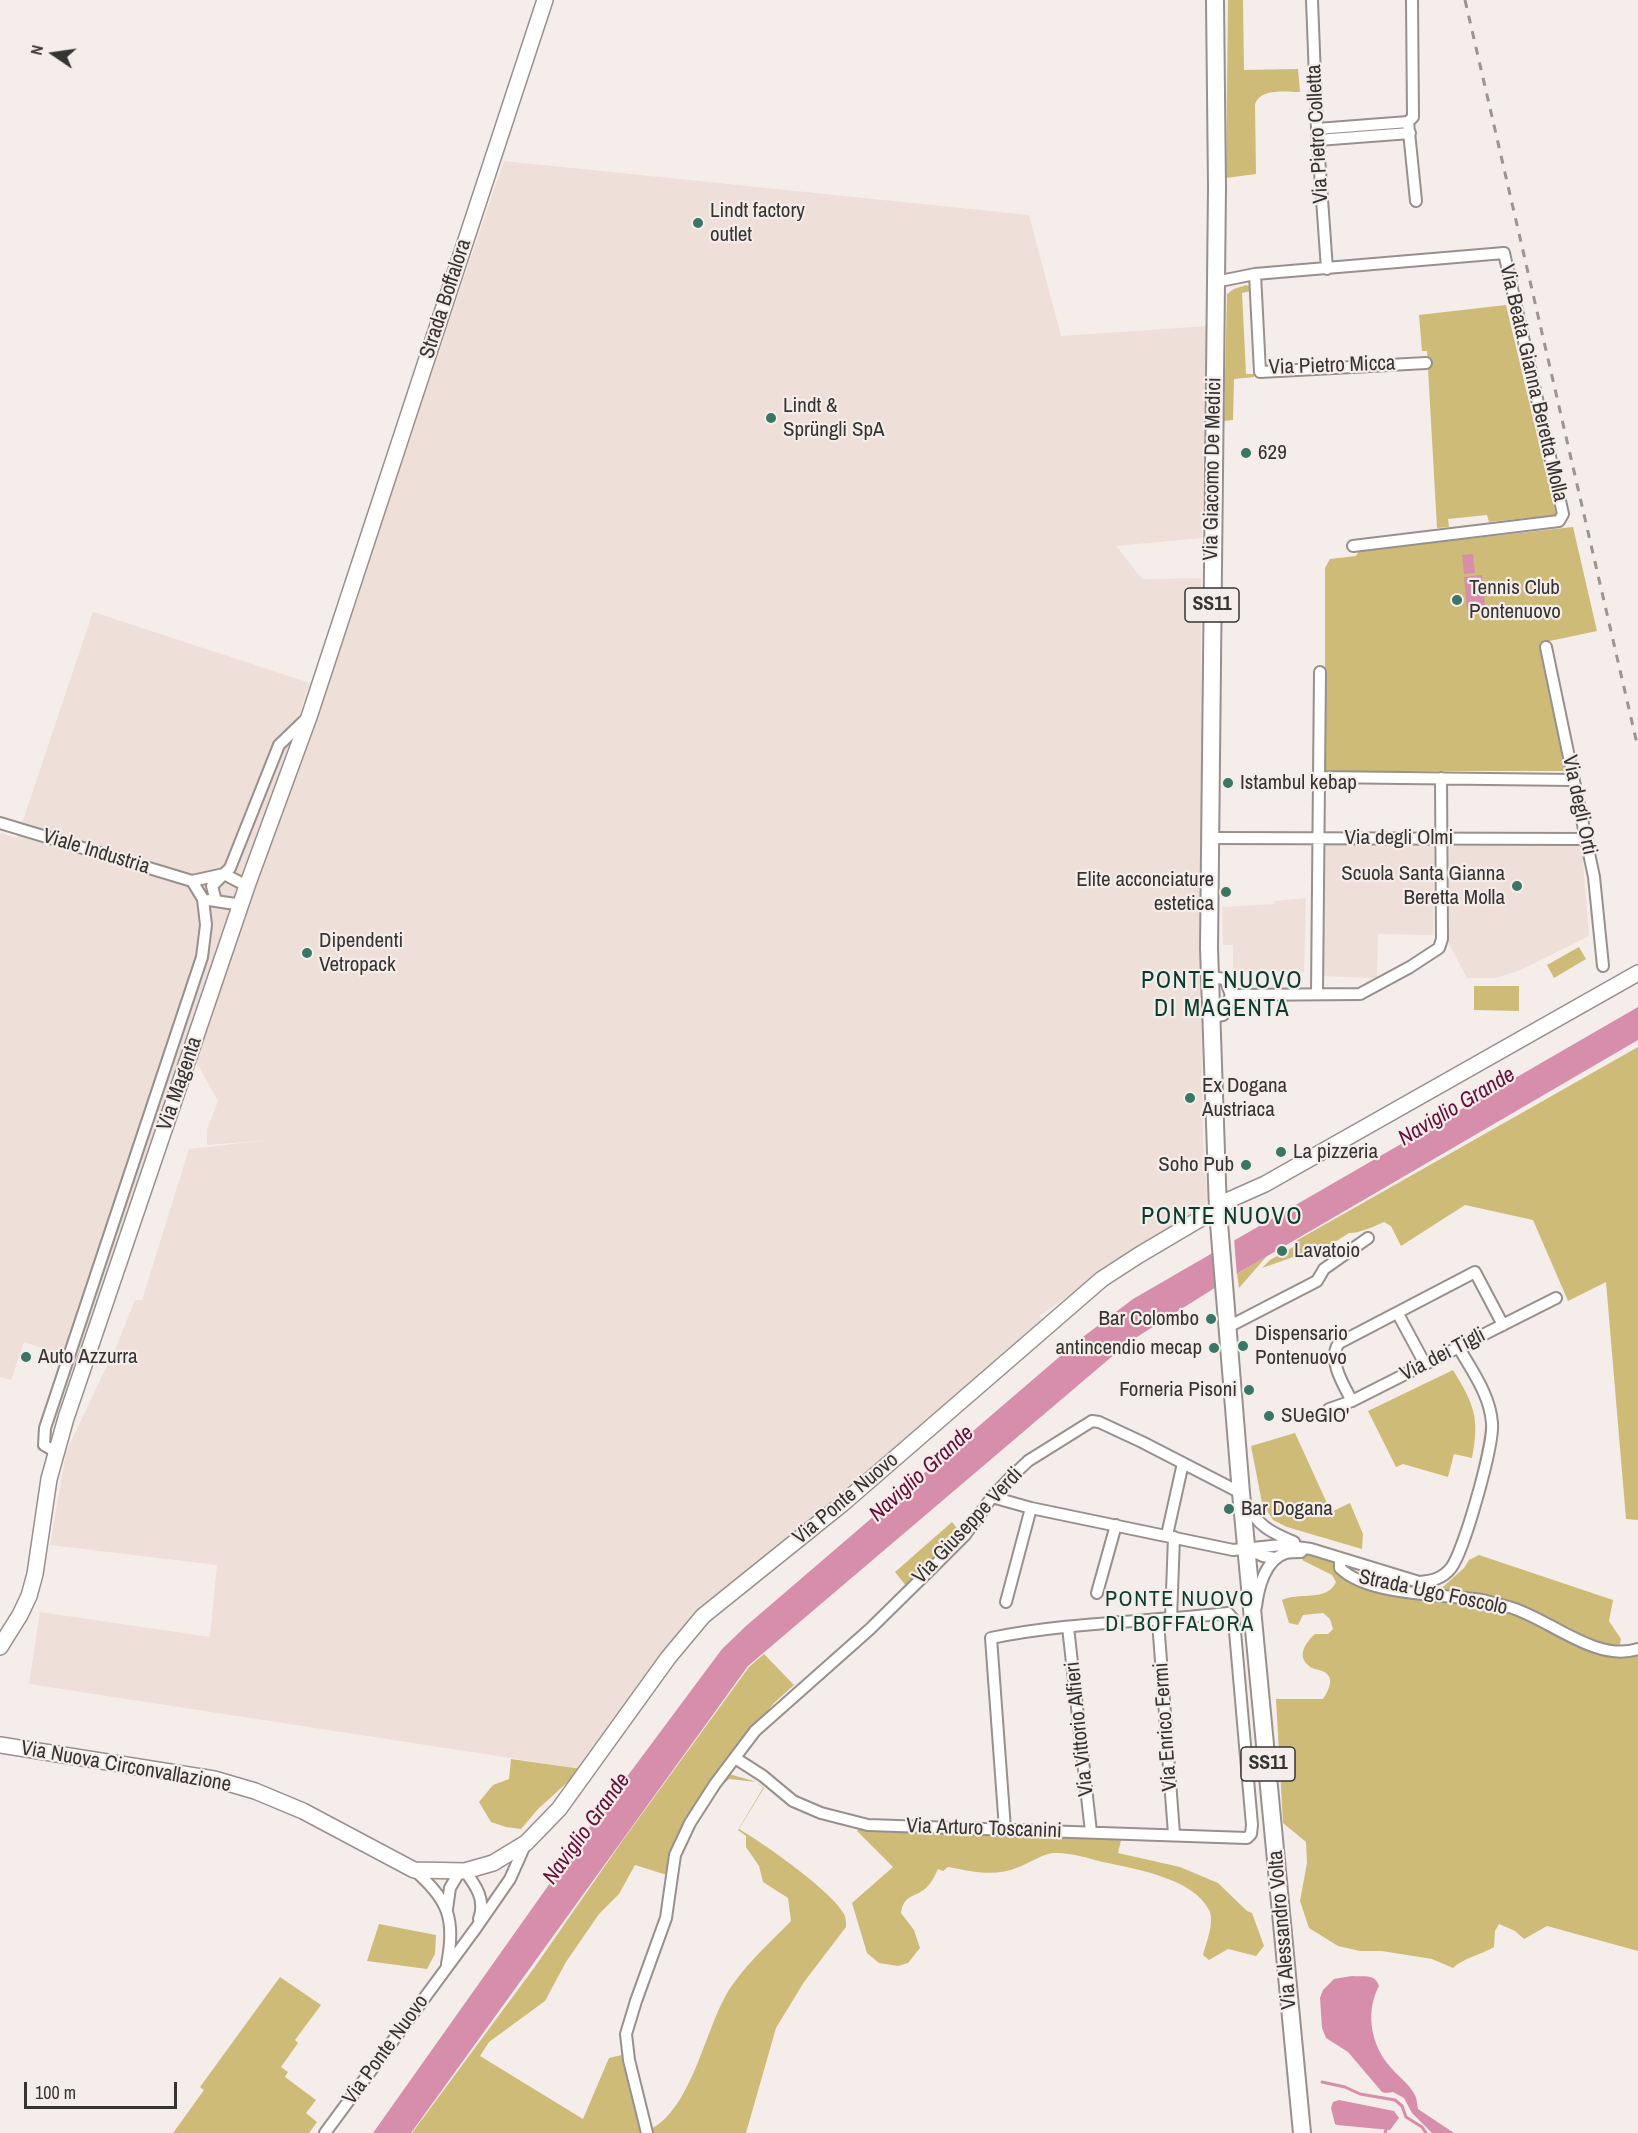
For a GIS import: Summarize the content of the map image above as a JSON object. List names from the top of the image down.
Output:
{
  "streets": {
    "main road": ["Via Giacomo De Medici", "SS11", "Via Alessandro Volta"],
    "street": [
      "Via Pietro Colletta",
      "Strada Boffalora",
      "Via Pietro Micca",
      "Via Beata Gianna Beretta Molla",
      "Via degli Orti",
      "Via degli Olmi",
      "Viale Industria",
      "Via Magenta",
      "Via dei Tigli",
      "Via Ponte Nuovo",
      "Via Giuseppe Verdi",
      "Strada Ugo Foscolo",
      "Via Enrico Fermi",
      "Via Vittorio Alfieri",
      "Via Nuova Circonvallazione",
      "Via Arturo Toscanini"
    ]
  },
  "crossings": [
    ["Via Pietro Colletta", "Via Beata Gianna Beretta Molla"],
    ["Strada Boffalora", "Via Magenta"],
    ["Via Giacomo De Medici", "SS11"],
    ["Via Giacomo De Medici", "Via degli Olmi"],
    ["Via Giacomo De Medici", "Via Ponte Nuovo"],
    ["SS11", "Via Ponte Nuovo"],
    ["SS11", "Via Giuseppe Verdi"],
    ["SS11", "Via Alessandro Volta"],
    ["Via degli Orti", "Via degli Olmi"],
    ["Viale Industria", "Via Magenta"],
    ["Via Ponte Nuovo", "Via Nuova Circonvallazione"],
    ["Via Giuseppe Verdi", "Via Arturo Toscanini"],
    ["Via Giuseppe Verdi", "Via Alessandro Volta"],
    ["Via Enrico Fermi", "Via Arturo Toscanini"],
    ["Via Vittorio Alfieri", "Via Arturo Toscanini"],
    ["Via Arturo Toscanini", "Via Alessandro Volta"]
  ],
  "districts": ["PONTE NUOVO DI MAGENTA", "PONTE NUOVO", "PONTE NUOVO DI BOFFALORA"],
  "water": ["Naviglio Grande"],
  "places": [
    "Lindt factory outlet",
    "Lindt & Sprüngli SpA",
    "629",
    "Tennis Club Pontenuovo",
    "Istambul kebap",
    "Scuola Santa Gianna Beretta Molla",
    "Elite acconciature estetica",
    "Dipendenti Vetropack",
    "Ex Dogana Austriaca",
    "La pizzeria",
    "Soho Pub",
    "Lavatoio",
    "Bar Colombo",
    "Dispensario Pontenuovo",
    "antincendio mecap",
    "Auto Azzurra",
    "Forneria Pisoni",
    "SUeGIO'",
    "Bar Dogana"
  ],
  "scale_bar": "100 m",
  "north": "left"
}
